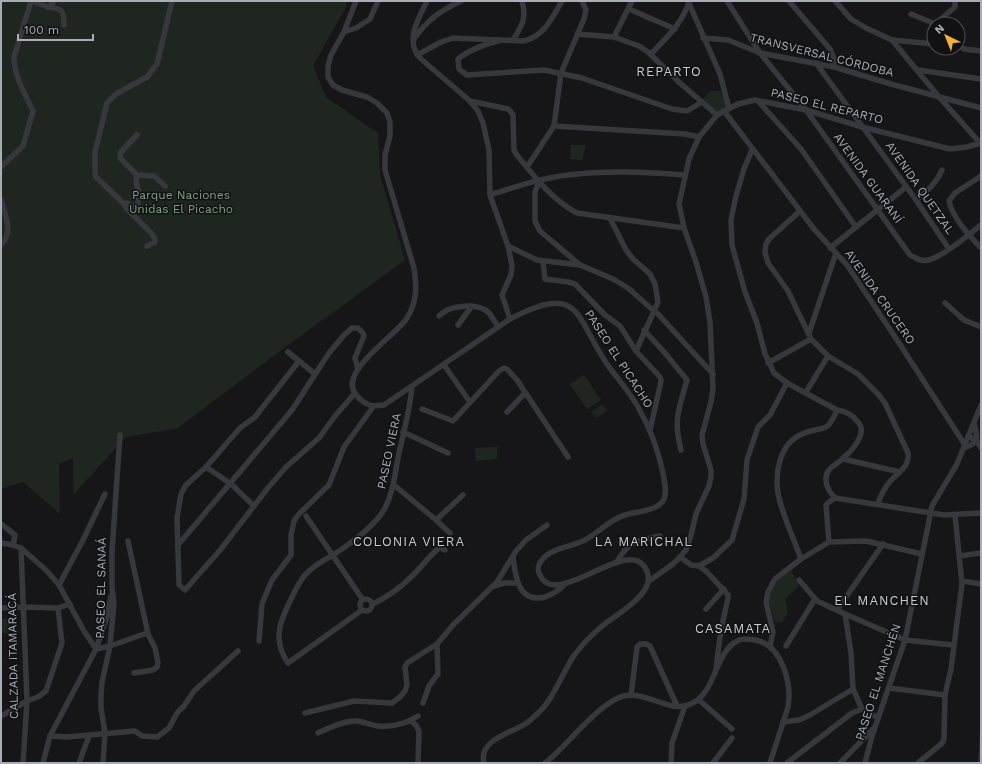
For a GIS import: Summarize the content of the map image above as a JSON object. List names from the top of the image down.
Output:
{
  "streets": {
    "street": [
      "TRANSVERSAL CÓRDOBA",
      "PASEO EL REPARTO",
      "AVENIDA GUARANÍ",
      "AVENIDA QUETZAL",
      "AVENIDA CRUCERO",
      "PASEO EL PICACHO",
      "PASEO VIERA",
      "PASEO EL SANAÁ",
      "CALZADA ITAMARACÁ",
      "PASEO EL MANCHÉN"
    ]
  },
  "crossings": [
    ["TRANSVERSAL CÓRDOBA", "AVENIDA GUARANÍ"],
    ["TRANSVERSAL CÓRDOBA", "AVENIDA QUETZAL"],
    ["TRANSVERSAL CÓRDOBA", "AVENIDA CRUCERO"],
    ["PASEO EL REPARTO", "AVENIDA GUARANÍ"],
    ["PASEO EL REPARTO", "AVENIDA QUETZAL"],
    ["PASEO EL REPARTO", "AVENIDA CRUCERO"],
    ["PASEO EL REPARTO", "PASEO EL PICACHO"],
    ["AVENIDA GUARANÍ", "AVENIDA QUETZAL"],
    ["AVENIDA CRUCERO", "PASEO EL MANCHÉN"],
    ["PASEO EL PICACHO", "PASEO VIERA"]
  ],
  "districts": [
    "REPARTO",
    "COLONIA VIERA",
    "LA MARICHAL",
    "EL MANCHEN",
    "CASAMATA"
  ],
  "parks": ["Parque Naciones Unidas El Picacho"],
  "scale_bar": "100 m",
  "north": "top left"
}
